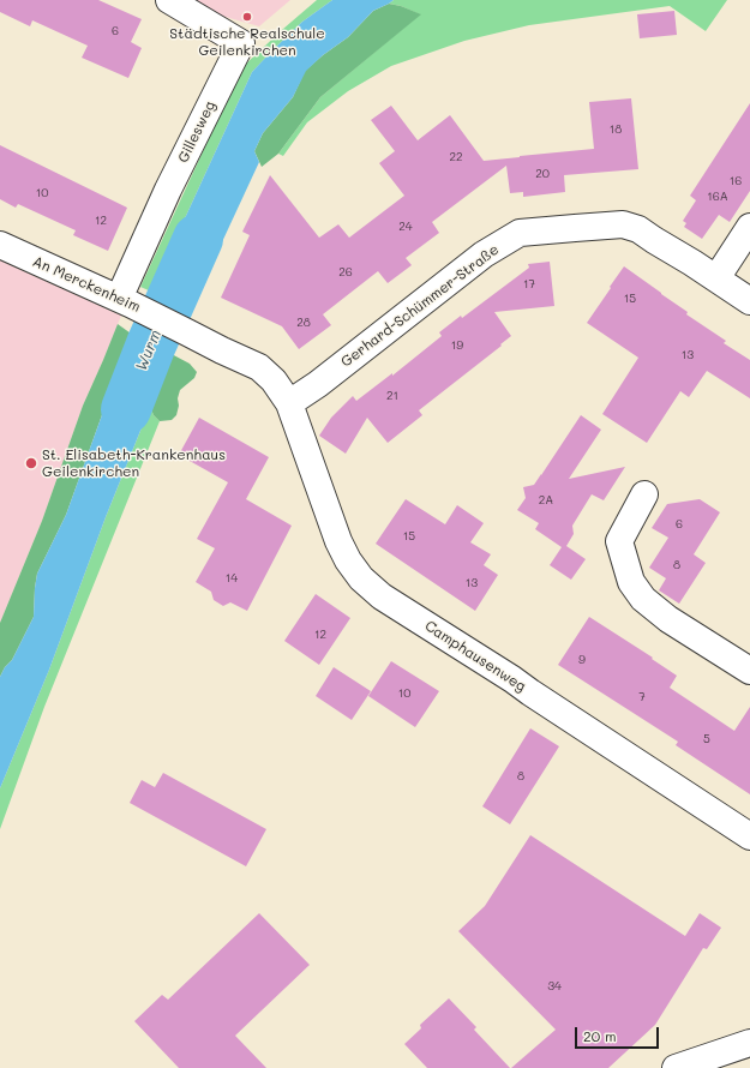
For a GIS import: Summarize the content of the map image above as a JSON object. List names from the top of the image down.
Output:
{
  "streets": {
    "street": [
      "Gillesweg",
      "An Merckenheim",
      "Gerhard-Schümmer-Straße",
      "Camphausenweg"
    ]
  },
  "crossings": [
    ["Gillesweg", "An Merckenheim"],
    ["An Merckenheim", "Gerhard-Schümmer-Straße"],
    ["An Merckenheim", "Camphausenweg"],
    ["Gerhard-Schümmer-Straße", "Camphausenweg"]
  ],
  "water": ["Wurm"],
  "places": ["Städtische Realschule Geilenkirchen", "St. Elisabeth-Krankenhaus Geilenkirchen"],
  "house_numbers": [
    "6",
    "18",
    "22",
    "20",
    "16",
    "10",
    "16A",
    "12",
    "24",
    "26",
    "17",
    "15",
    "28",
    "19",
    "13",
    "21",
    "2A",
    "6",
    "15",
    "8",
    "14",
    "13",
    "12",
    "9",
    "10",
    "7",
    "5",
    "8",
    "34"
  ],
  "scale_bar": "20 m"
}
